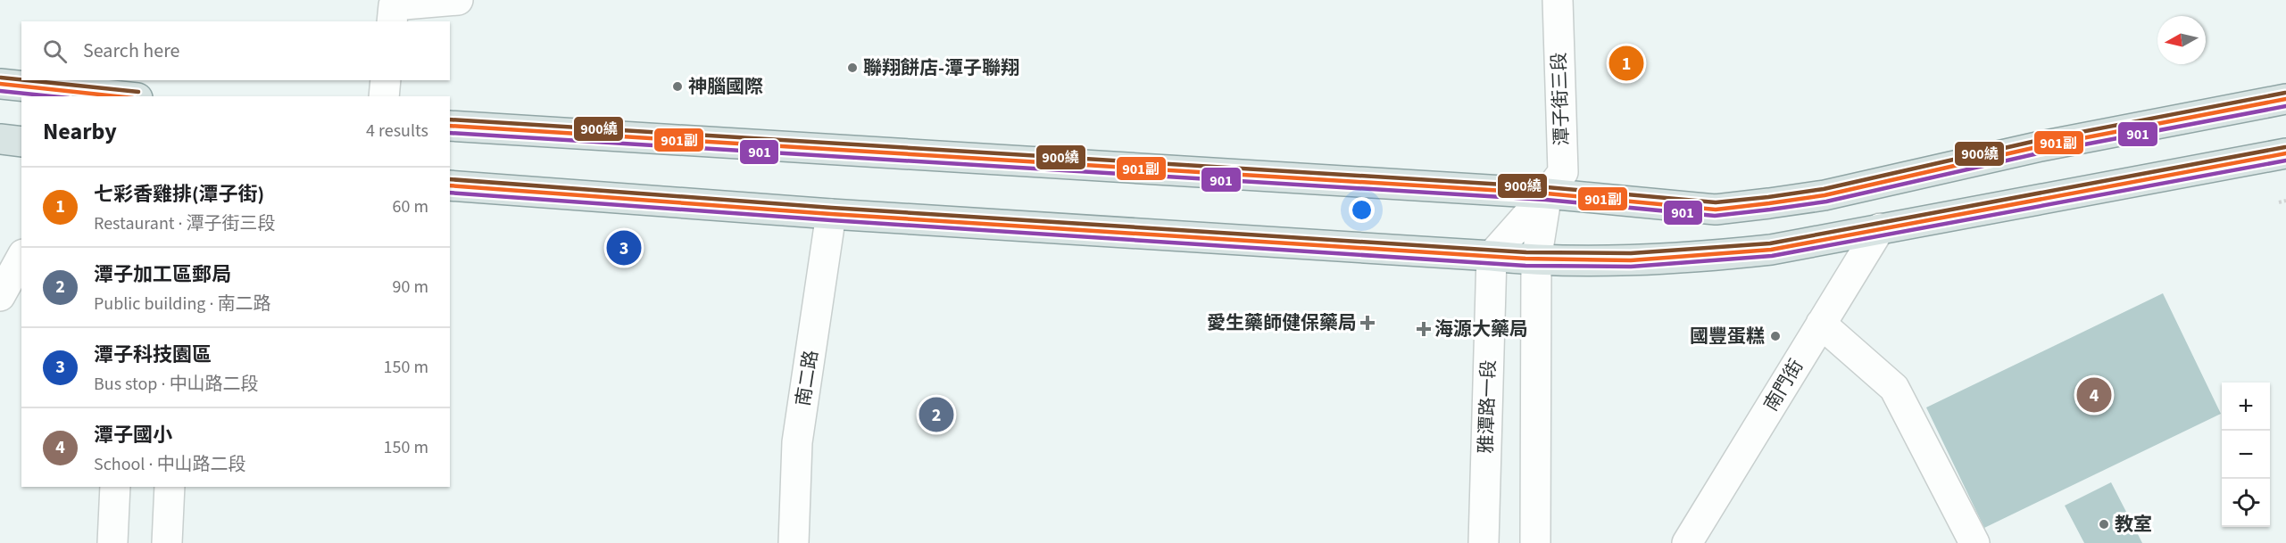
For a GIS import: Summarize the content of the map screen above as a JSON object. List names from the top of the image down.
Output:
{
  "streets": {
    "street": [
      "潭子街三段",
      "南二路",
      "南門街",
      "雅潭路一段"
    ]
  },
  "places": {
    "other": [
      "聯翔餅店-潭子聯翔",
      "神腦國際",
      "國豐蛋糕",
      "教室"
    ],
    "health": ["愛生藥師健保藥局", "海源大藥局"]
  },
  "lines": ["transit line 900繞", "transit line 901副", "transit line 901"],
  "north": "left",
  "page": {
    "search": "Search here",
    "pins": [
      "1",
      "3",
      "4",
      "2"
    ],
    "heading": ["Nearby", "4 results"],
    "list": [
      {
        "mark": "1",
        "name": "七彩香雞排(潭子街)",
        "note": "Restaurant · 潭子街三段",
        "value": "60 m"
      },
      {
        "mark": "2",
        "name": "潭子加工區郵局",
        "note": "Public building · 南二路",
        "value": "90 m"
      },
      {
        "mark": "3",
        "name": "潭子科技園區",
        "note": "Bus stop · 中山路二段",
        "value": "150 m"
      },
      {
        "mark": "4",
        "name": "潭子國小",
        "note": "School · 中山路二段",
        "value": "150 m"
      }
    ],
    "map_buttons": ["+", "−"]
  }
}
